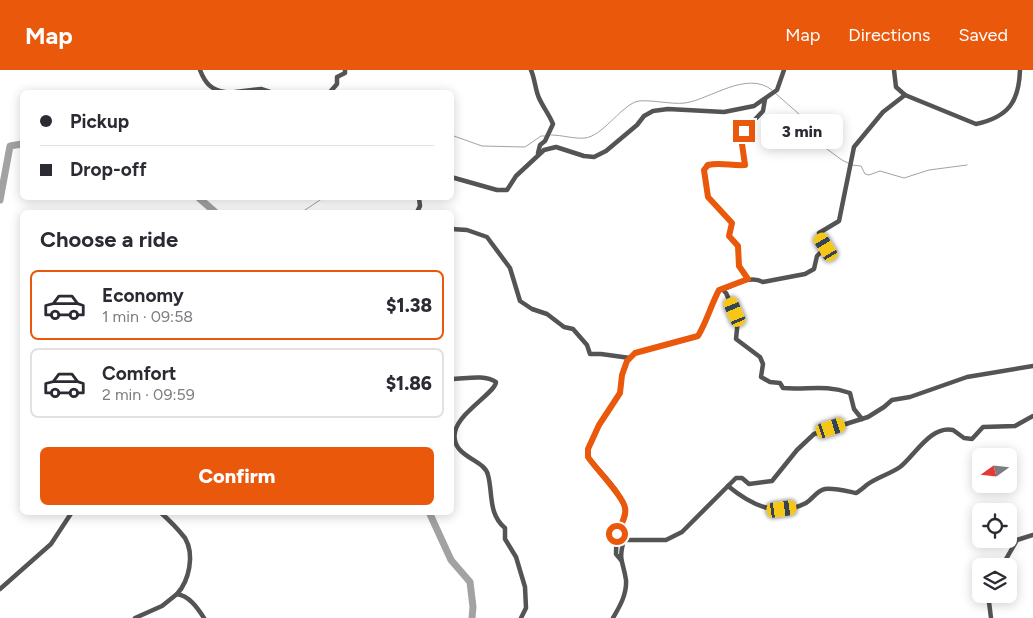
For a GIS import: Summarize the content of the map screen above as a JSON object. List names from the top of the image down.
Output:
{
  "north": "left",
  "page": {
    "header": "Map",
    "nav": ["Map", "Directions", "Saved"],
    "banner": ["Pickup", "Drop-off"],
    "bubble": "3 min",
    "heading": "Choose a ride",
    "list": [
      {
        "name": "Economy",
        "note": "1 min · 09:58",
        "value": "$1.38"
      },
      {
        "name": "Comfort",
        "note": "2 min · 09:59",
        "value": "$1.86"
      }
    ],
    "buttons": "Confirm"
  }
}
